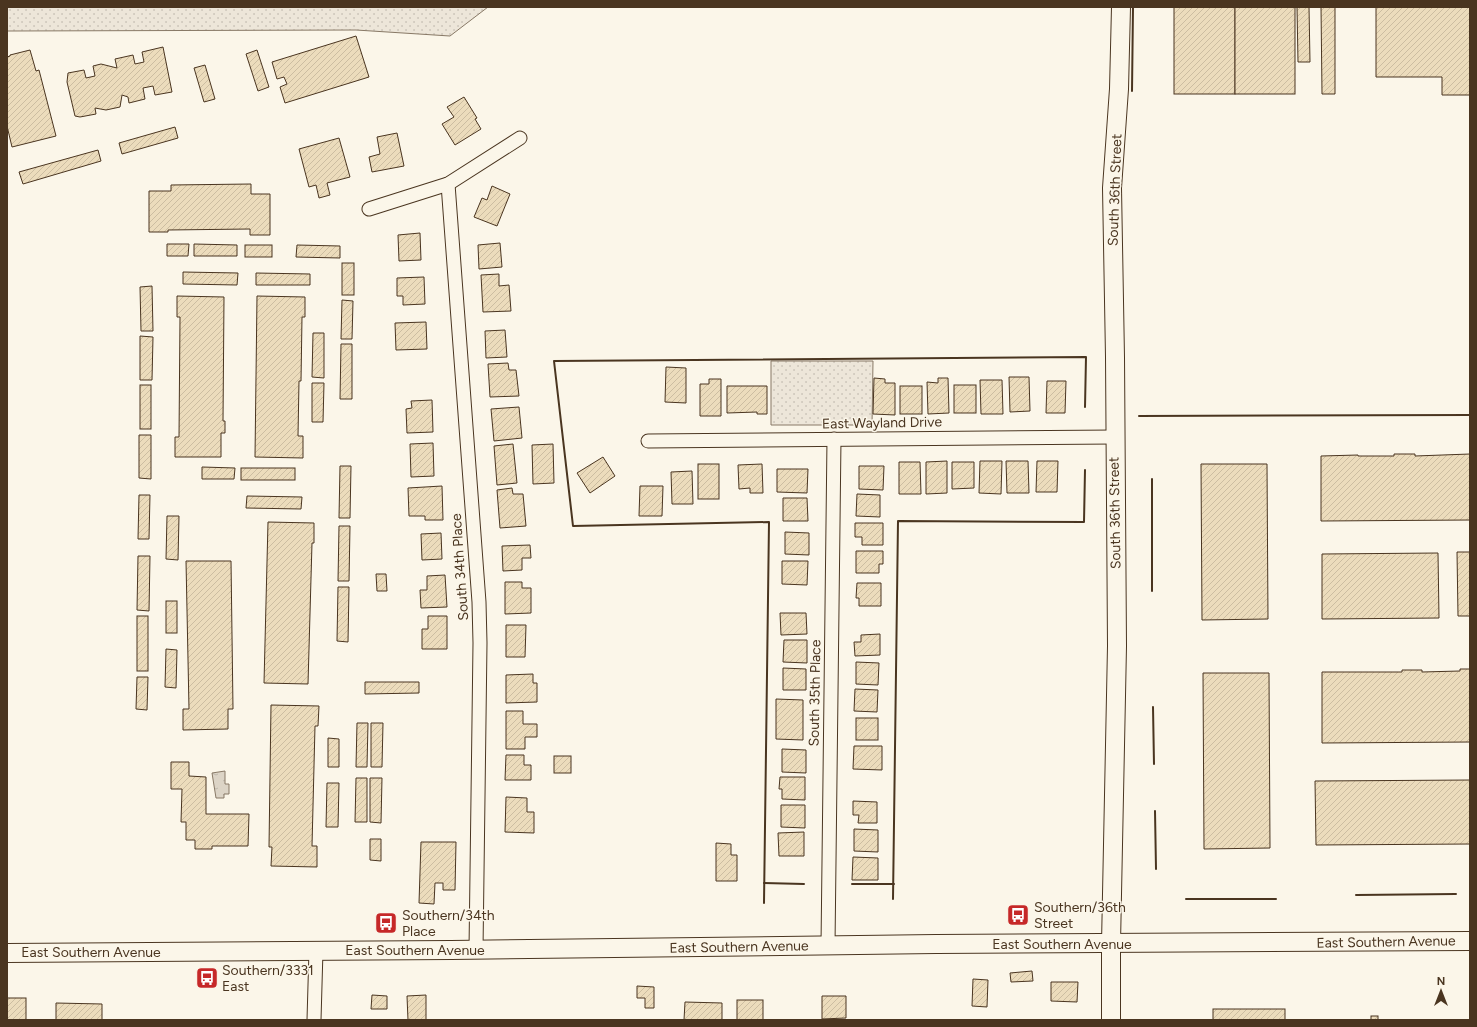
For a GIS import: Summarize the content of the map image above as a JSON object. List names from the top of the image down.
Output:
{
  "streets": {
    "main road": ["South 36th Street", "East Southern Avenue"],
    "street": ["East Wayland Drive", "South 34th Place", "South 35th Place"]
  },
  "crossings": [
    ["South 36th Street", "East Wayland Drive"],
    ["South 36th Street", "East Southern Avenue"],
    ["East Wayland Drive", "South 35th Place"],
    ["South 34th Place", "East Southern Avenue"],
    ["South 35th Place", "East Southern Avenue"]
  ],
  "places": {
    "bus stop": ["Southern/36th Street", "Southern/34th Place", "Southern/3331 East"]
  },
  "north": "top"
}
